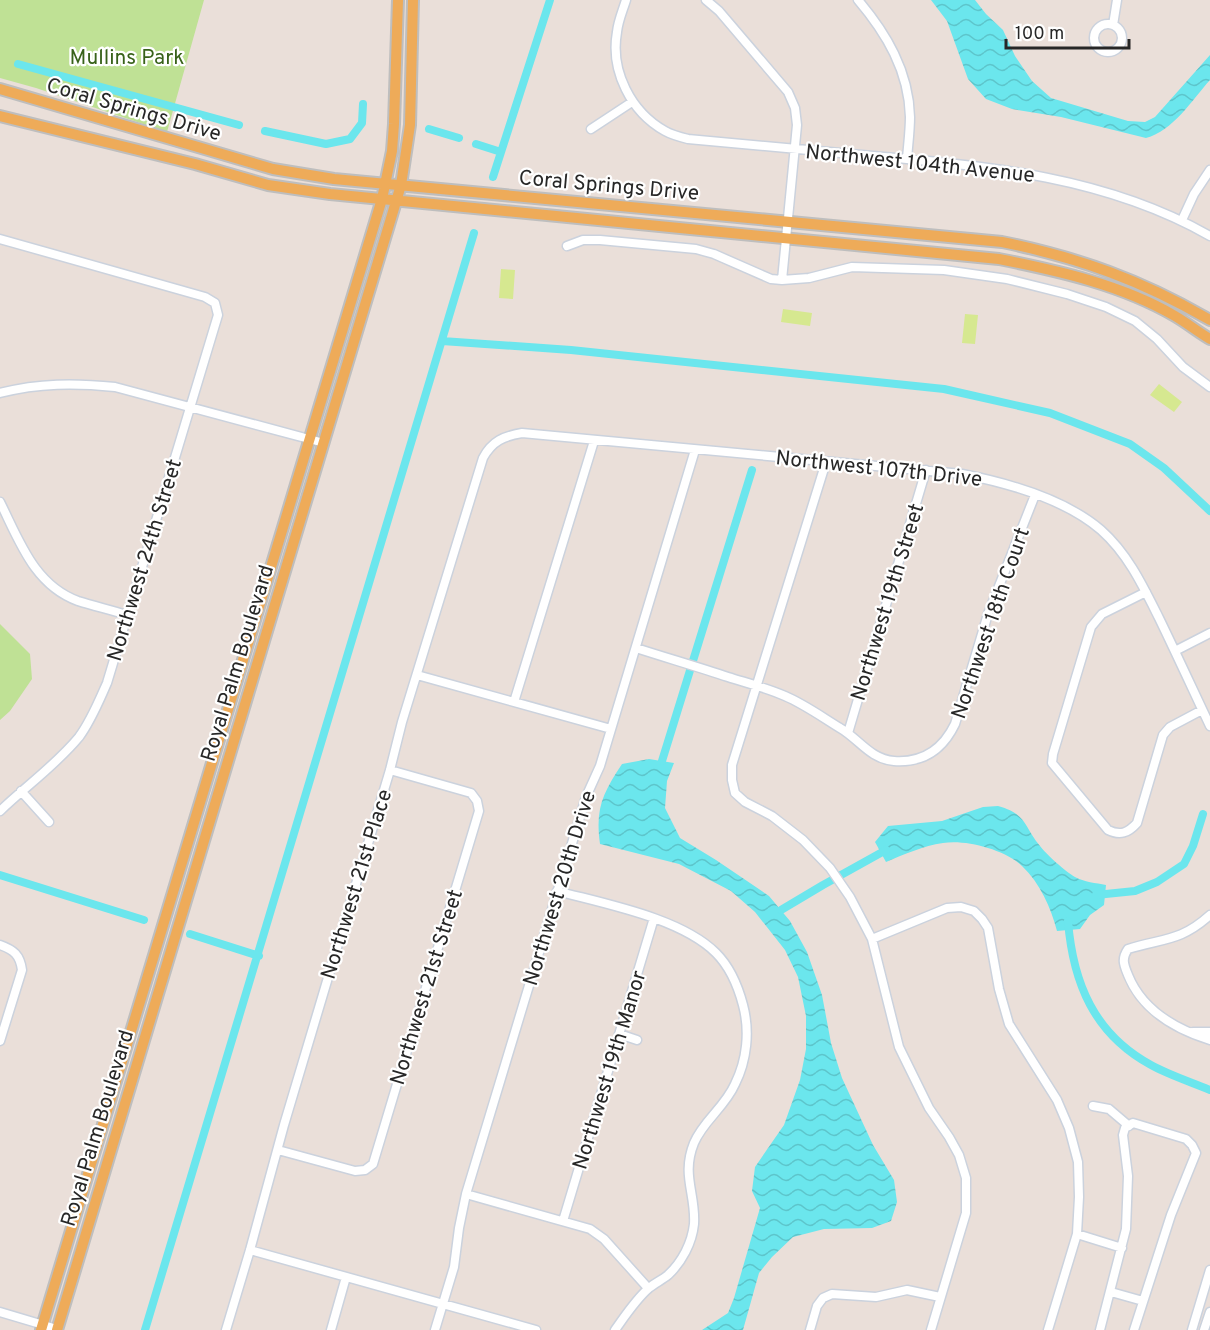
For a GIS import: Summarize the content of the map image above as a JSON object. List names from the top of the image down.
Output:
{
  "streets": {
    "main road": ["Coral Springs Drive", "Royal Palm Boulevard"],
    "street": [
      "Northwest 104th Avenue",
      "Northwest 107th Drive",
      "Northwest 24th Street",
      "Northwest 19th Street",
      "Northwest 18th Court",
      "Northwest 21st Place",
      "Northwest 20th Drive",
      "Northwest 21st Street",
      "Northwest 19th Manor"
    ]
  },
  "crossings": [
    ["Coral Springs Drive", "Royal Palm Boulevard"],
    ["Northwest 107th Drive", "Northwest 19th Street"],
    ["Northwest 107th Drive", "Northwest 18th Court"],
    ["Northwest 107th Drive", "Northwest 21st Place"],
    ["Northwest 107th Drive", "Northwest 20th Drive"],
    ["Northwest 19th Street", "Northwest 18th Court"],
    ["Northwest 21st Place", "Northwest 21st Street"]
  ],
  "parks": ["Mullins Park"],
  "scale_bar": "100 m"
}
